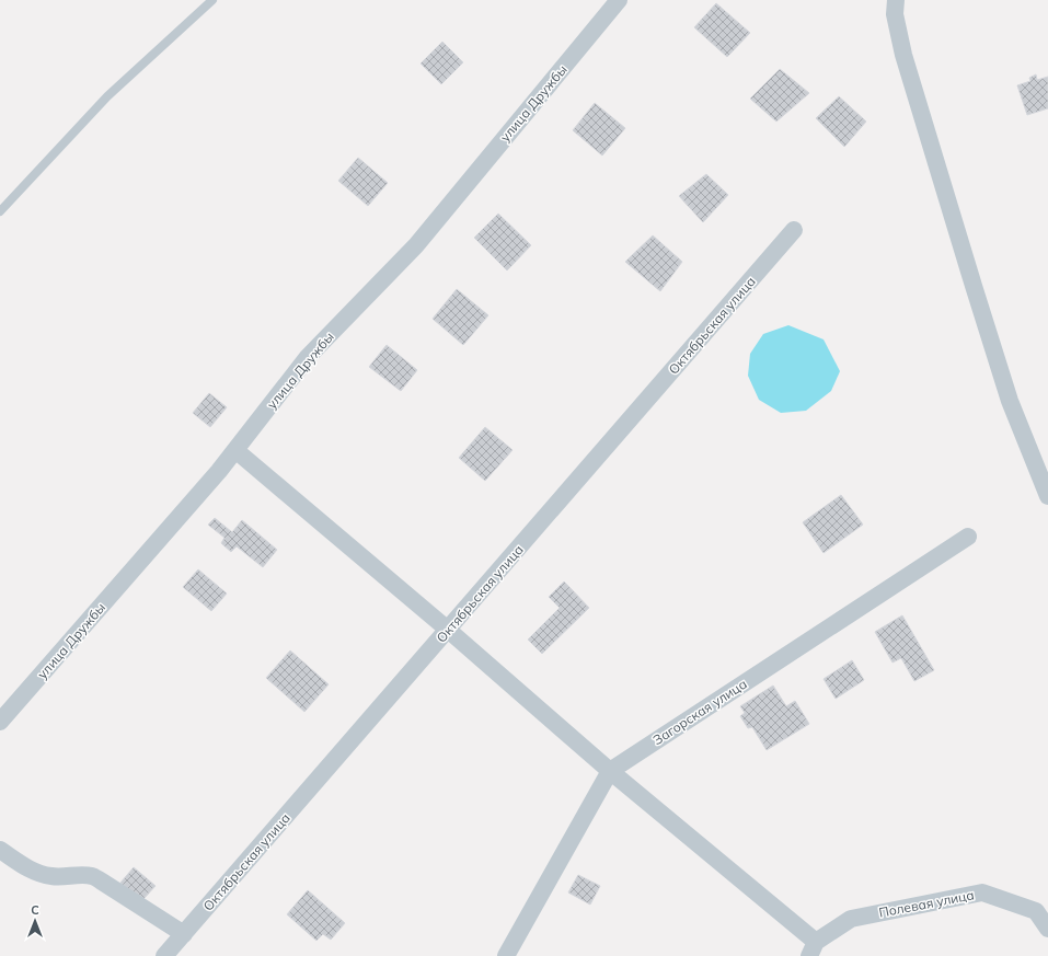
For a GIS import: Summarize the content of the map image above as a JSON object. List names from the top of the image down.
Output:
{
  "streets": {
    "street": [
      "улица Дружбы",
      "Октябрьская улица",
      "Загорская улица",
      "Полевая улица"
    ]
  },
  "north": "top"
}
